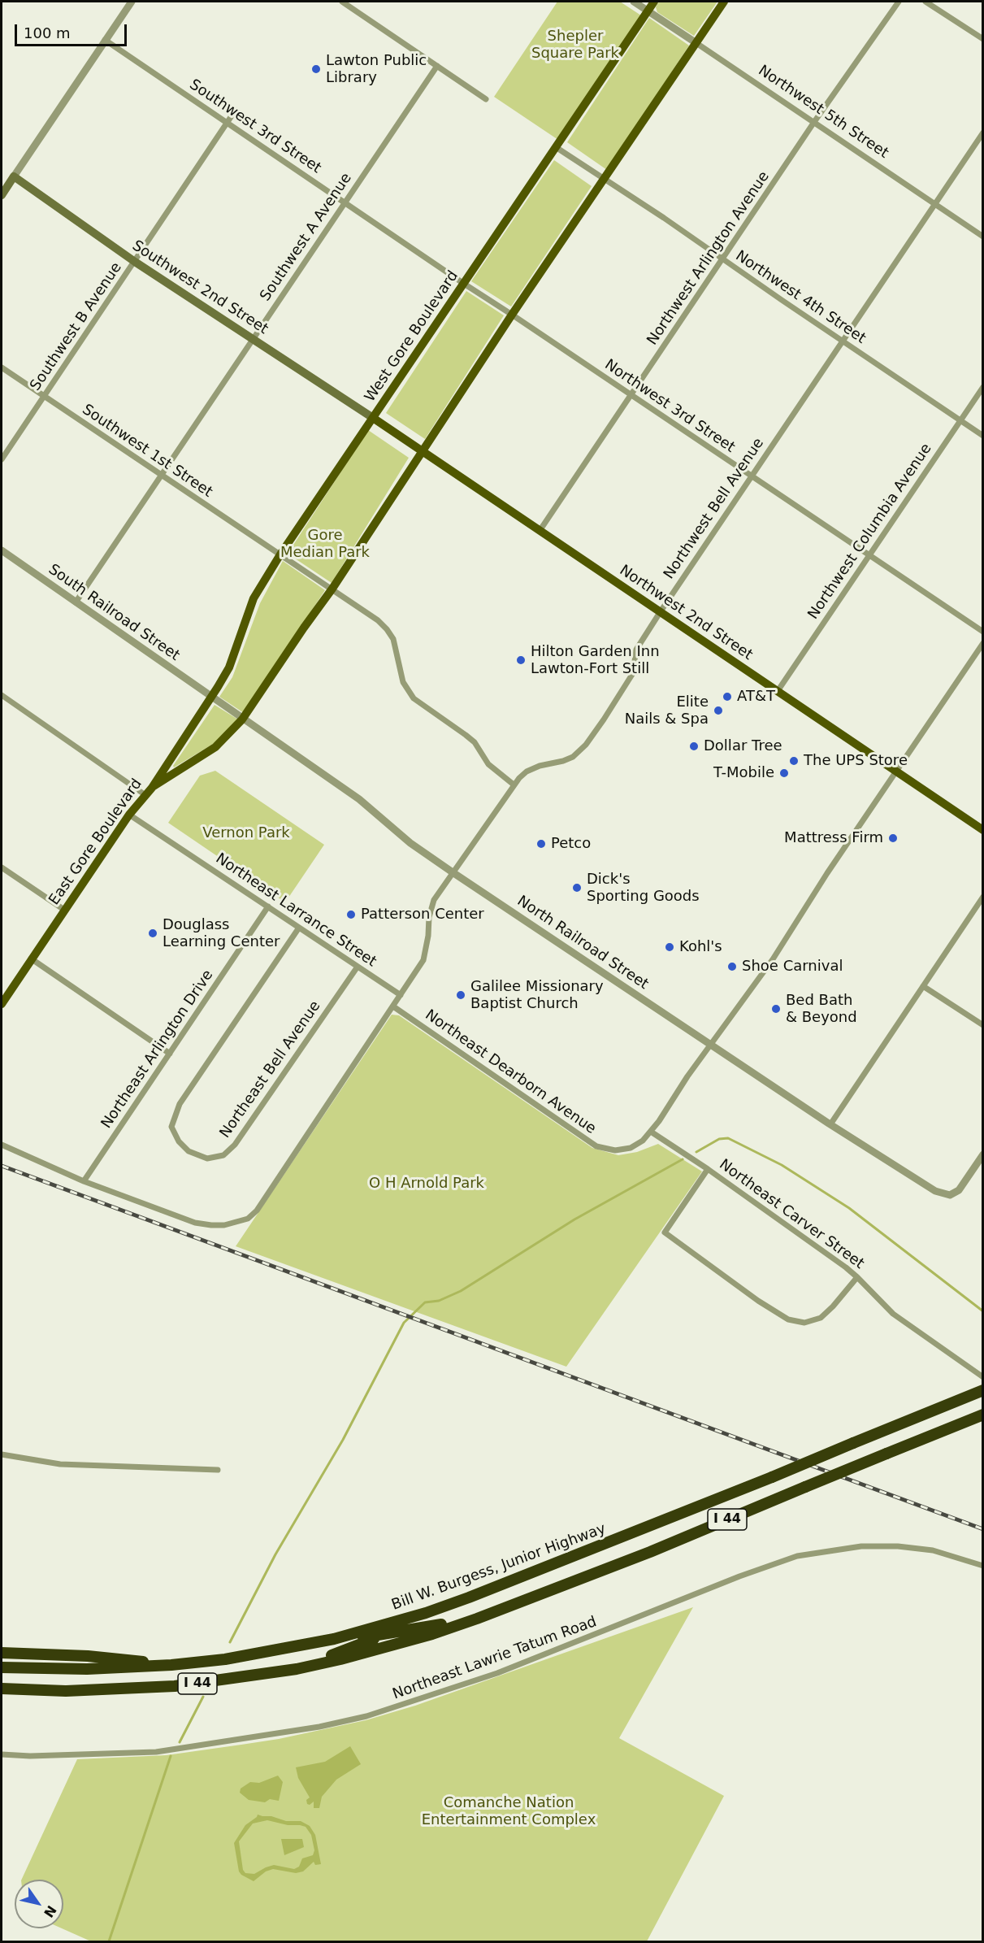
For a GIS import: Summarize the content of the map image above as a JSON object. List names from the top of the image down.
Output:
{
  "streets": {
    "highway": ["I 44", "Bill W. Burgess, Junior Highway"],
    "main road": [
      "Southwest 2nd Street",
      "West Gore Boulevard",
      "Northwest 2nd Street",
      "East Gore Boulevard"
    ],
    "street": [
      "Northwest 5th Street",
      "Southwest 3rd Street",
      "Southwest A Avenue",
      "Northwest Arlington Avenue",
      "Northwest 4th Street",
      "Southwest B Avenue",
      "Northwest 3rd Street",
      "Southwest 1st Street",
      "Northwest Bell Avenue",
      "Northwest Columbia Avenue",
      "South Railroad Street",
      "Northeast Larrance Street",
      "North Railroad Street",
      "Northeast Arlington Drive",
      "Northeast Bell Avenue",
      "Northeast Dearborn Avenue",
      "Northeast Carver Street",
      "Northeast Lawrie Tatum Road"
    ]
  },
  "crossings": [
    ["Northwest 5th Street", "Northwest Arlington Avenue"],
    ["Northwest 5th Street", "West Gore Boulevard"],
    ["Northwest 5th Street", "Northwest Bell Avenue"],
    ["Southwest 3rd Street", "Southwest A Avenue"],
    ["Southwest 3rd Street", "Southwest B Avenue"],
    ["Southwest 3rd Street", "West Gore Boulevard"],
    ["Southwest 3rd Street", "Northwest 3rd Street"],
    ["Southwest A Avenue", "Southwest 2nd Street"],
    ["Southwest A Avenue", "Southwest 1st Street"],
    ["Southwest A Avenue", "South Railroad Street"],
    ["Northwest Arlington Avenue", "Northwest 4th Street"],
    ["Northwest Arlington Avenue", "Northwest 3rd Street"],
    ["Northwest Arlington Avenue", "Northwest 2nd Street"],
    ["Southwest 2nd Street", "Southwest B Avenue"],
    ["Southwest 2nd Street", "West Gore Boulevard"],
    ["Southwest 2nd Street", "Northwest 2nd Street"],
    ["Northwest 4th Street", "West Gore Boulevard"],
    ["Northwest 4th Street", "Northwest Bell Avenue"],
    ["Northwest 4th Street", "Northwest Columbia Avenue"],
    ["Southwest B Avenue", "Southwest 1st Street"],
    ["West Gore Boulevard", "Northwest 3rd Street"],
    ["West Gore Boulevard", "Southwest 1st Street"],
    ["West Gore Boulevard", "South Railroad Street"],
    ["West Gore Boulevard", "Northwest 2nd Street"],
    ["West Gore Boulevard", "East Gore Boulevard"],
    ["West Gore Boulevard", "North Railroad Street"],
    ["Northwest 3rd Street", "Northwest Bell Avenue"],
    ["Northwest 3rd Street", "Northwest Columbia Avenue"],
    ["Southwest 1st Street", "Northwest Bell Avenue"],
    ["Northwest Bell Avenue", "Northwest 2nd Street"],
    ["Northwest Bell Avenue", "North Railroad Street"],
    ["Northwest Columbia Avenue", "Northwest 2nd Street"],
    ["South Railroad Street", "East Gore Boulevard"],
    ["South Railroad Street", "North Railroad Street"],
    ["Northwest 2nd Street", "Northeast Dearborn Avenue"],
    ["East Gore Boulevard", "Northeast Larrance Street"],
    ["East Gore Boulevard", "North Railroad Street"],
    ["Northeast Larrance Street", "Northeast Arlington Drive"],
    ["Northeast Larrance Street", "Northeast Bell Avenue"],
    ["North Railroad Street", "Northeast Dearborn Avenue"],
    ["Northeast Dearborn Avenue", "Northeast Carver Street"]
  ],
  "parks": [
    "Shepler Square Park",
    "Gore Median Park",
    "Vernon Park",
    "O H Arnold Park",
    "Comanche Nation Entertainment Complex"
  ],
  "places": [
    "Lawton Public Library",
    "Hilton Garden Inn Lawton-Fort Still",
    "AT&T",
    "Elite Nails & Spa",
    "Dollar Tree",
    "The UPS Store",
    "T-Mobile",
    "Mattress Firm",
    "Petco",
    "Dick's Sporting Goods",
    "Patterson Center",
    "Douglass Learning Center",
    "Kohl's",
    "Shoe Carnival",
    "Galilee Missionary Baptist Church",
    "Bed Bath & Beyond"
  ],
  "scale_bar": "100 m",
  "north": "bottom right"
}
